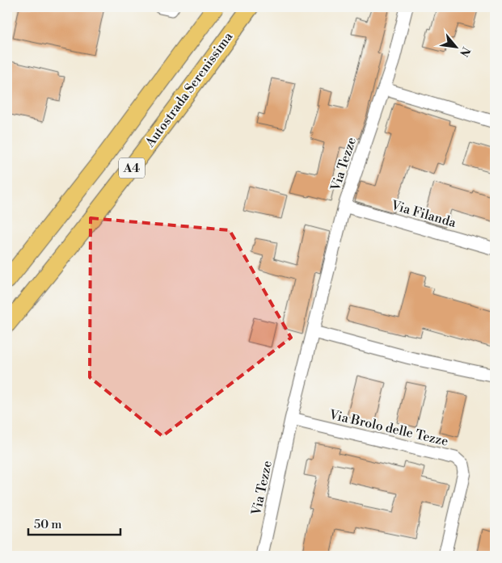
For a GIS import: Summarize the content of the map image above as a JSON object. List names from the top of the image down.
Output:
{
  "streets": {
    "highway": ["Autostrada Serenissima", "A4"],
    "street": ["Via Tezze", "Via Filanda", "Via Brolo delle Tezze"]
  },
  "crossings": [
    ["Via Tezze", "Via Filanda"],
    ["Via Tezze", "Via Brolo delle Tezze"]
  ],
  "scale_bar": "50 m",
  "north": "bottom right"
}
